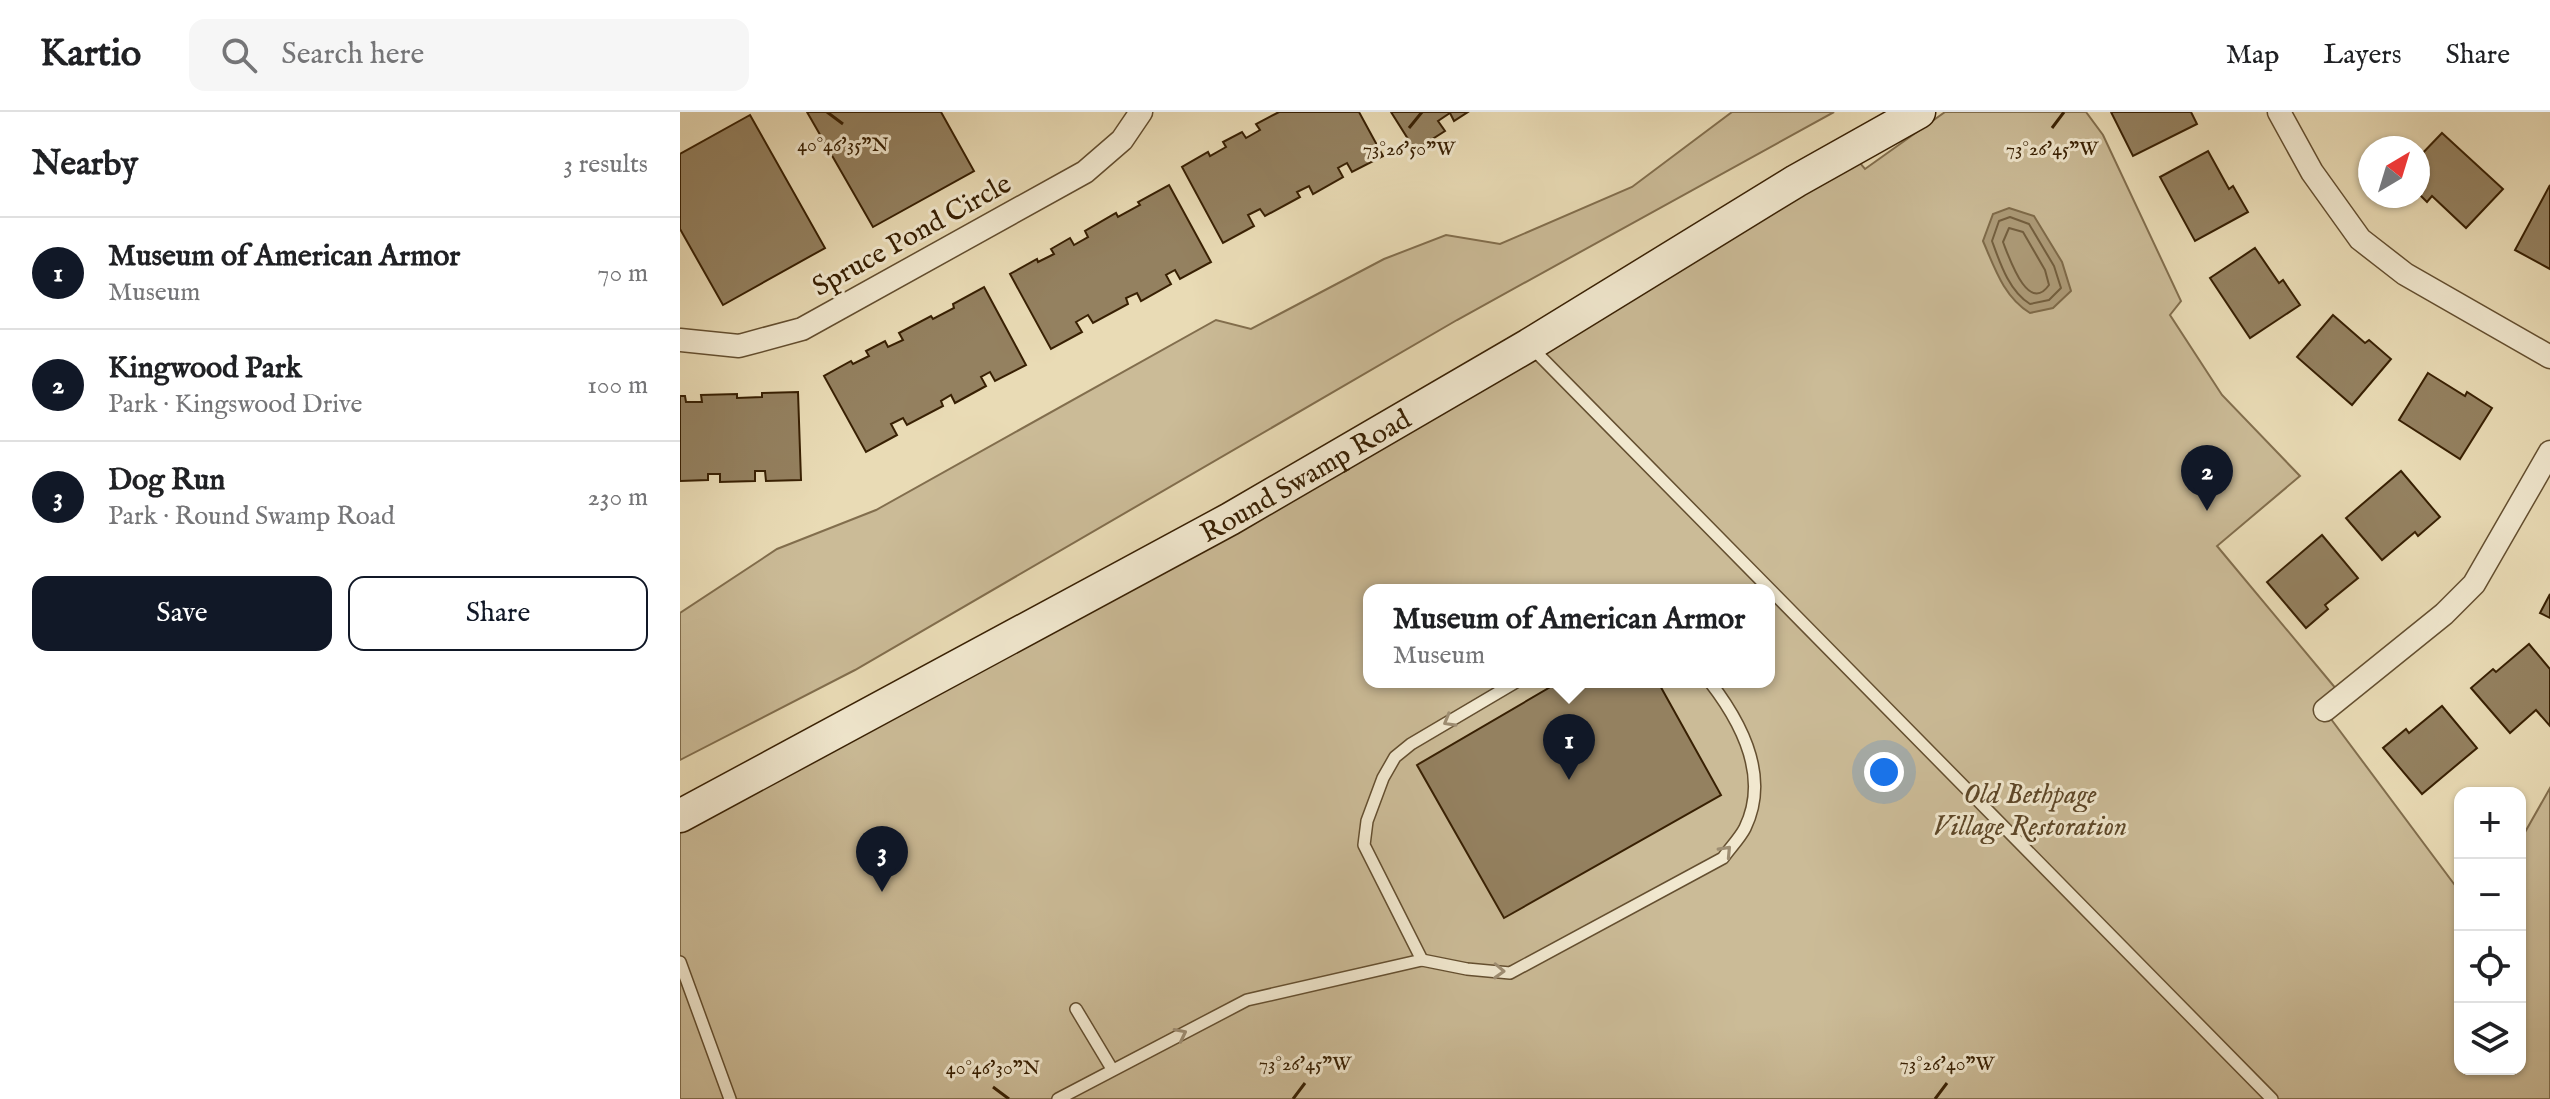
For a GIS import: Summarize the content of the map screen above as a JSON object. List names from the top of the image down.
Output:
{
  "streets": {
    "main road": ["Round Swamp Road"],
    "street": ["Spruce Pond Circle"]
  },
  "parks": ["Old Bethpage Village Restoration"],
  "north": "top right",
  "page": {
    "header": "Kartio",
    "search": "Search here",
    "nav": ["Map", "Layers", "Share"],
    "heading": ["Nearby", "3 results"],
    "list": [
      {
        "mark": "1",
        "name": "Museum of American Armor",
        "note": "Museum",
        "value": "70 m"
      },
      {
        "mark": "2",
        "name": "Kingwood Park",
        "note": "Park · Kingswood Drive",
        "value": "100 m"
      },
      {
        "mark": "3",
        "name": "Dog Run",
        "note": "Park · Round Swamp Road",
        "value": "230 m"
      }
    ],
    "pins": ["2", "1", "3"],
    "buttons": ["Save", "Share"],
    "popup": ["Museum of American Armor", "Museum"],
    "map_buttons": ["+", "−"]
  },
  "coordinates": [
    "40°46'35\"N",
    "73°26'50\"W",
    "73°26'45\"W",
    "73°26'40\"W",
    "40°46'30\"N"
  ]
}
